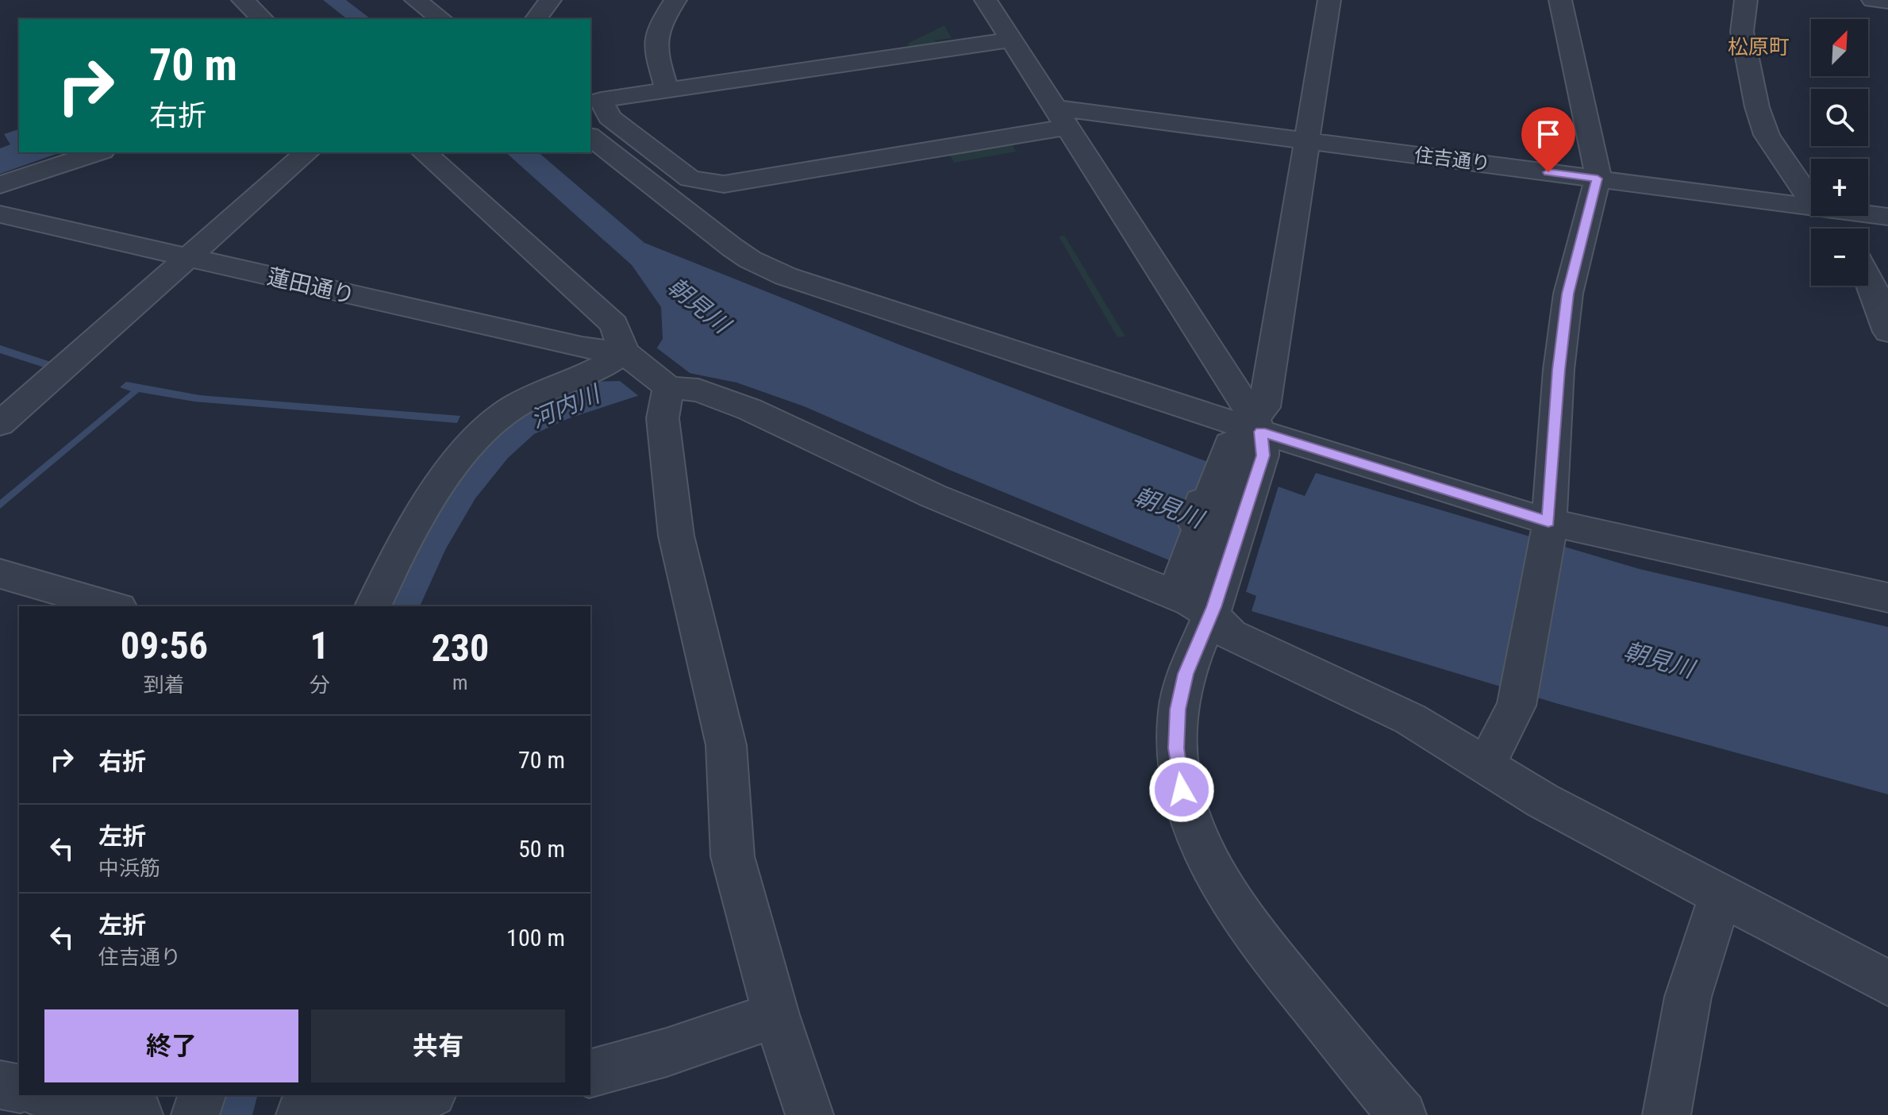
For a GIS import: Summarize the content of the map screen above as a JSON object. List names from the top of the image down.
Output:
{
  "streets": {
    "street": ["住吉通り", "蓮田通り"]
  },
  "districts": ["松原町"],
  "water": ["朝見川", "河内川"],
  "north": "top right",
  "page": {
    "map_buttons": ["+", "−"],
    "turn": ["70 m", "右折"],
    "eta": [
      "09:56",
      "到着",
      "1",
      "分",
      "230",
      "m"
    ],
    "list": [
      {
        "name": "右折",
        "value": "70 m"
      },
      {
        "name": "左折",
        "note": "中浜筋",
        "value": "50 m"
      },
      {
        "name": "左折",
        "note": "住吉通り",
        "value": "100 m"
      }
    ],
    "buttons": ["終了", "共有"]
  }
}
